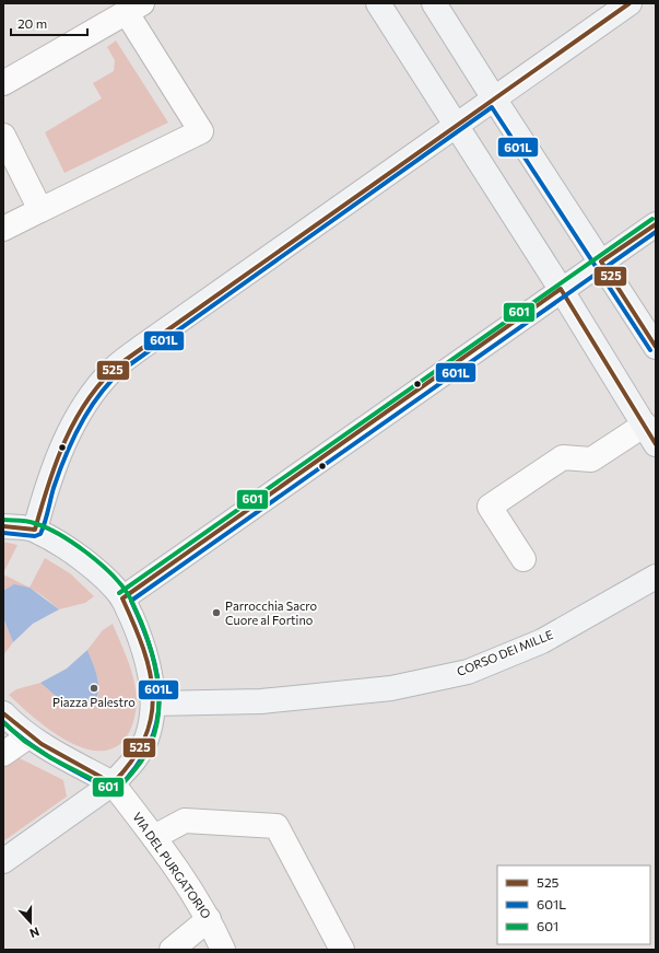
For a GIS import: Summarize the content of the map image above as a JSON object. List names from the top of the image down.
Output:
{
  "streets": {
    "main road": ["CORSO DEI MILLE"],
    "street": ["VIA DEL PURGATORIO"]
  },
  "places": ["Parrocchia Sacro Cuore al Fortino", "Piazza Palestro"],
  "lines": ["transit line 525", "transit line 601L", "transit line 601"],
  "legend": ["525", "601L", "601"],
  "scale_bar": "20 m",
  "north": "bottom"
}
